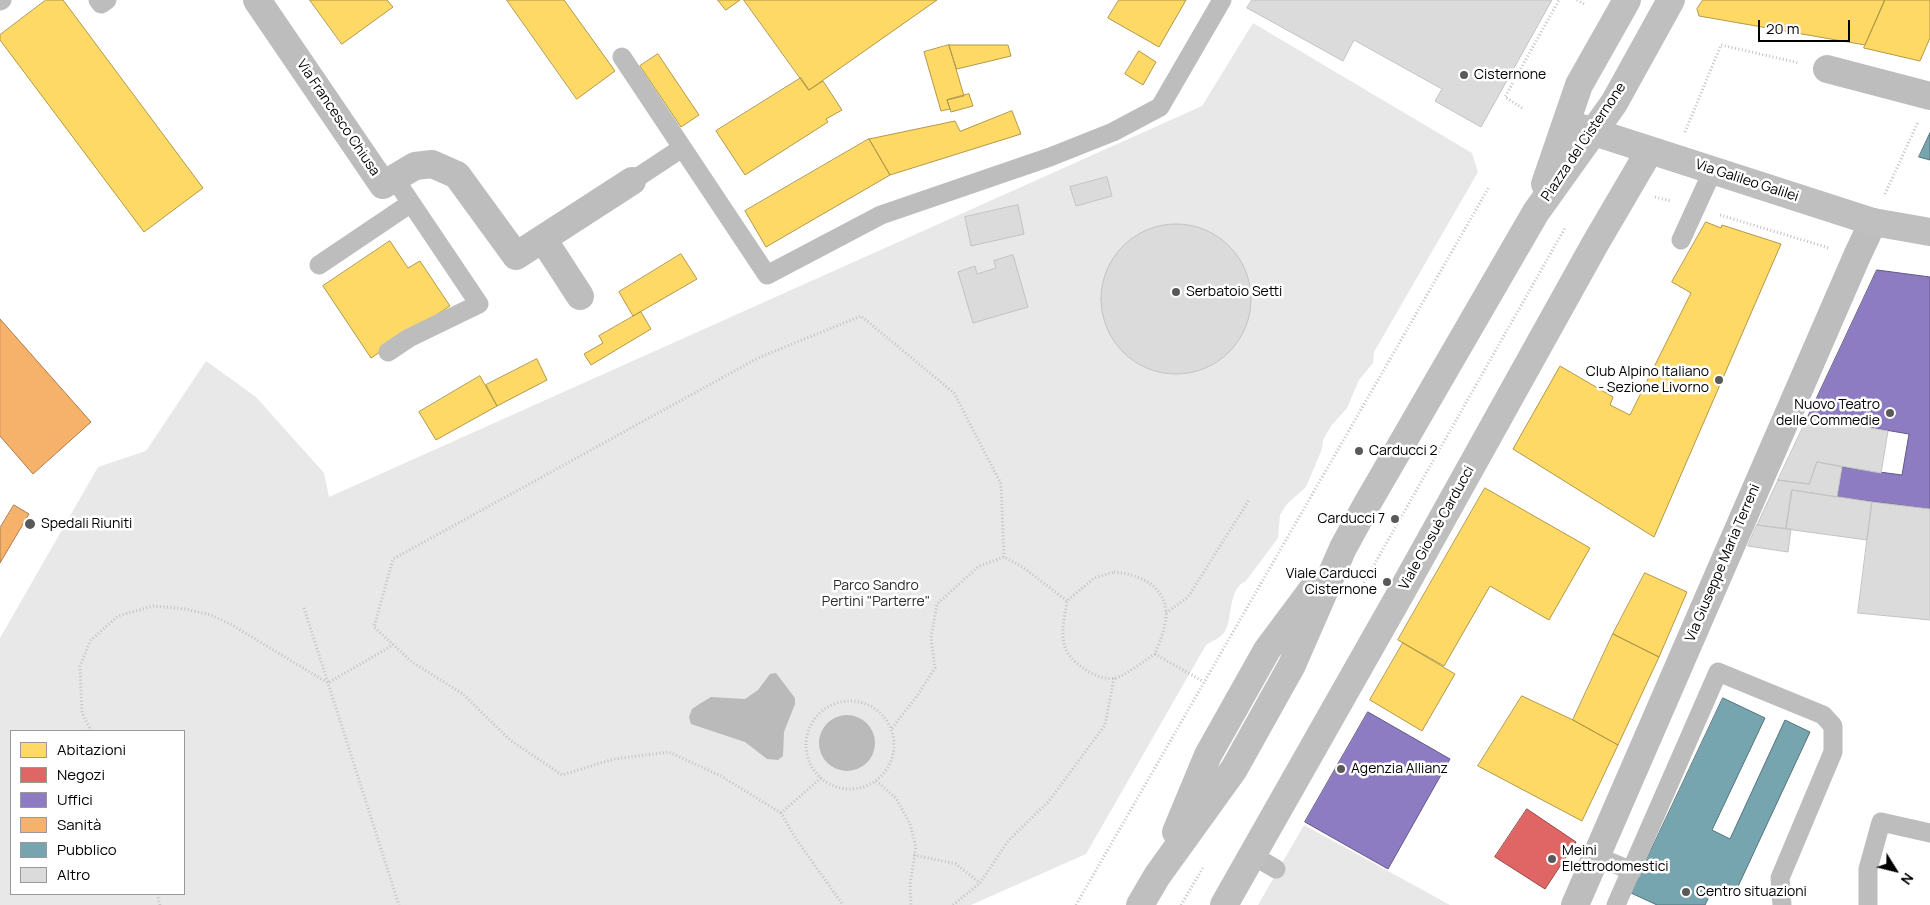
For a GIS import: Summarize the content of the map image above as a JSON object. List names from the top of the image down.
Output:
{
  "streets": {
    "main road": ["Piazza del Cisternone", "Via Galileo Galilei", "Viale Giosuè Carducci"],
    "street": ["Via Francesco Chiusa", "Via Giuseppe Maria Terreni"]
  },
  "crossings": [
    ["Piazza del Cisternone", "Via Galileo Galilei"],
    ["Via Galileo Galilei", "Viale Giosuè Carducci"],
    ["Via Galileo Galilei", "Via Giuseppe Maria Terreni"]
  ],
  "parks": ["Parco Sandro Pertini \"Parterre\""],
  "places": [
    "Cisternone",
    "Serbatoio Setti",
    "Club Alpino Italiano - Sezione Livorno",
    "Nuovo Teatro delle Commedie",
    "Carducci 2",
    "Carducci 7",
    "Spedali Riuniti",
    "Viale Carducci Cisternone",
    "Agenzia Allianz",
    "Meini Elettrodomestici",
    "Centro situazioni"
  ],
  "legend": [
    "Abitazioni",
    "Negozi",
    "Uffici",
    "Sanità",
    "Pubblico",
    "Altro"
  ],
  "scale_bar": "20 m",
  "north": "bottom right"
}
